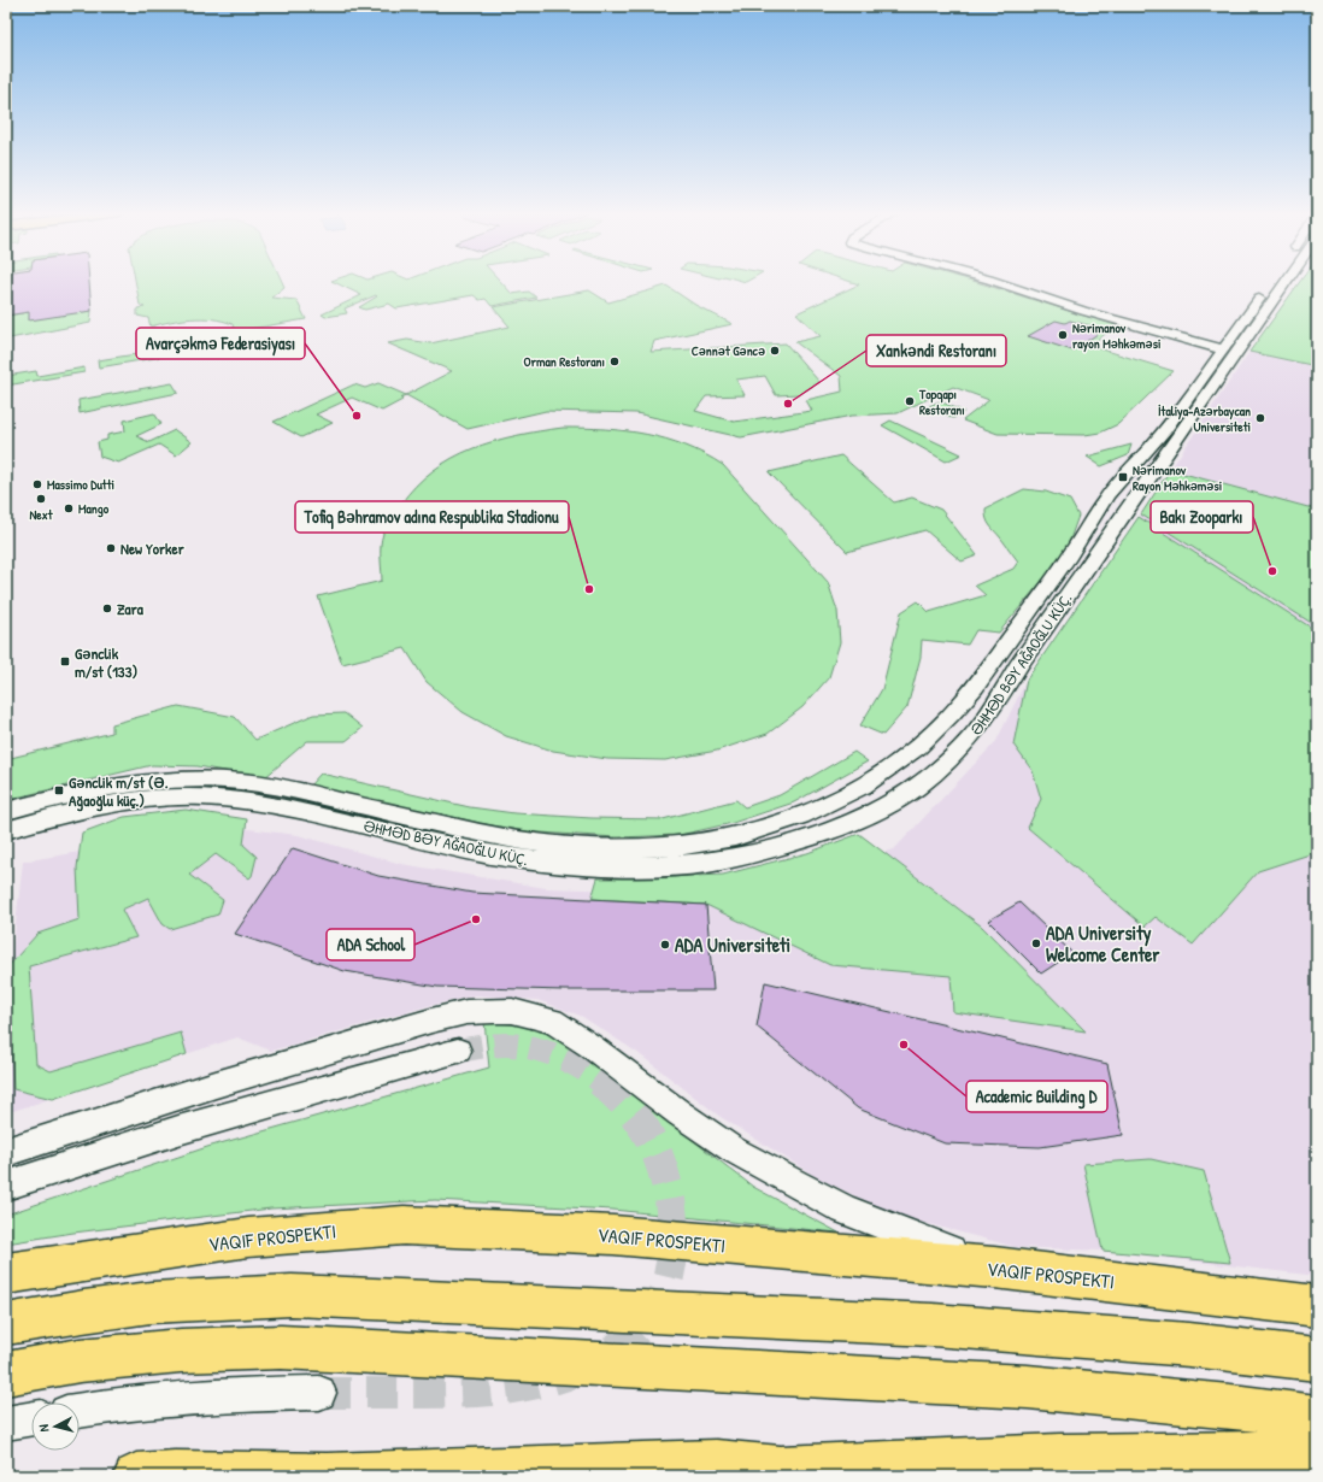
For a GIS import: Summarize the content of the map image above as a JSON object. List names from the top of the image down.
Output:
{
  "streets": {
    "main road": ["VAQIF PROSPEKTI"],
    "street": ["ƏHMƏD BƏY AĞAOĞLU KÜÇ."]
  },
  "places": {
    "other": [
      "Nərimanov rayon Məhkəməsi",
      "Cənnət Gəncə",
      "Orman Restoranı",
      "Topqapı Restoranı",
      "Xankəndi Restoranı",
      "Avarçəkmə Federasiyası",
      "İtaliya-Azərbaycan Universiteti",
      "Massimo Dutti",
      "Next",
      "Mango",
      "New Yorker",
      "Bakı Zooparkı",
      "Tofiq Bəhramov adına Respublika Stadionu",
      "Zara",
      "ADA School",
      "ADA University Welcome Center",
      "ADA Universiteti",
      "Academic Building D"
    ],
    "transit": ["Nərimanov Rayon Məhkəməsi", "Gənclik m/st (133)", "Gənclik m/st (Ə. Ağaoğlu küç.)"]
  },
  "north": "left"
}
